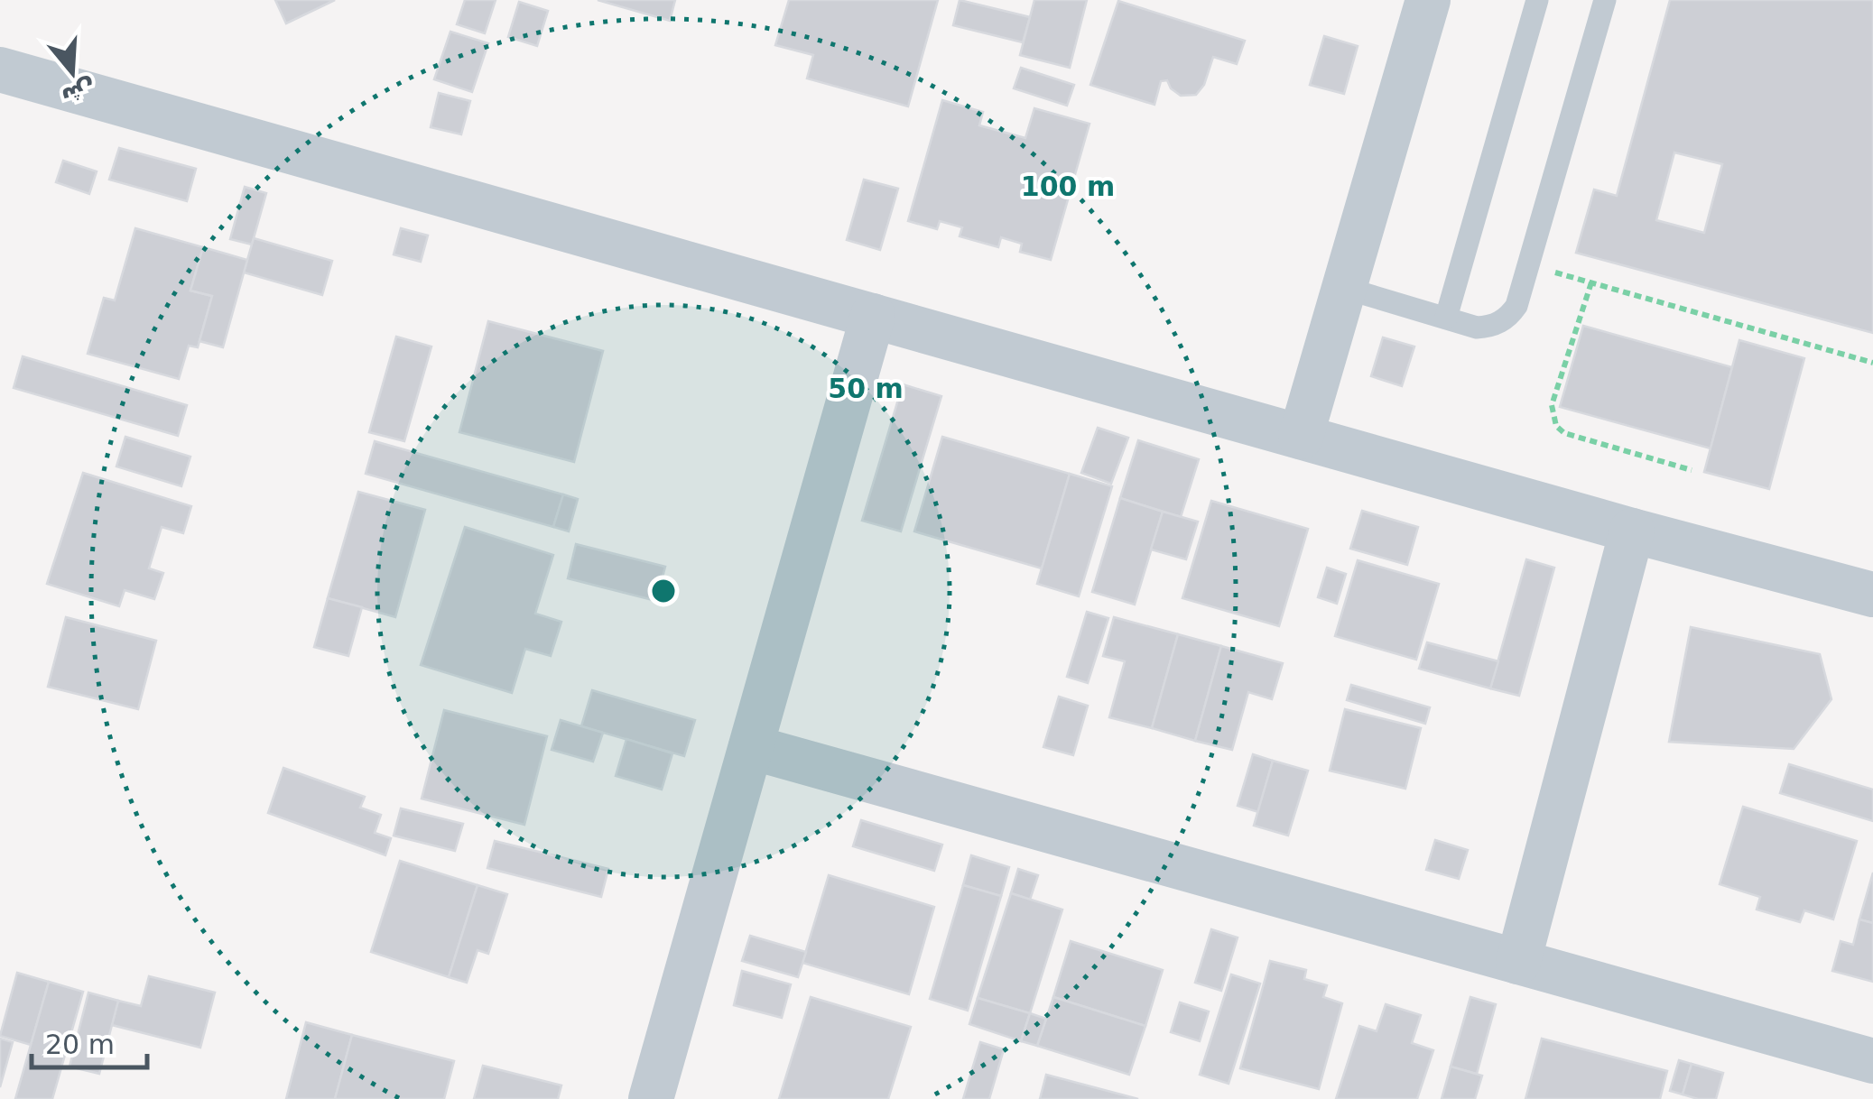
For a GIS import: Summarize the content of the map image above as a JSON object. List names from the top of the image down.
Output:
{
  "scale_bar": "20 m",
  "north": "bottom",
  "rings": ["100 m", "50 m"]
}
